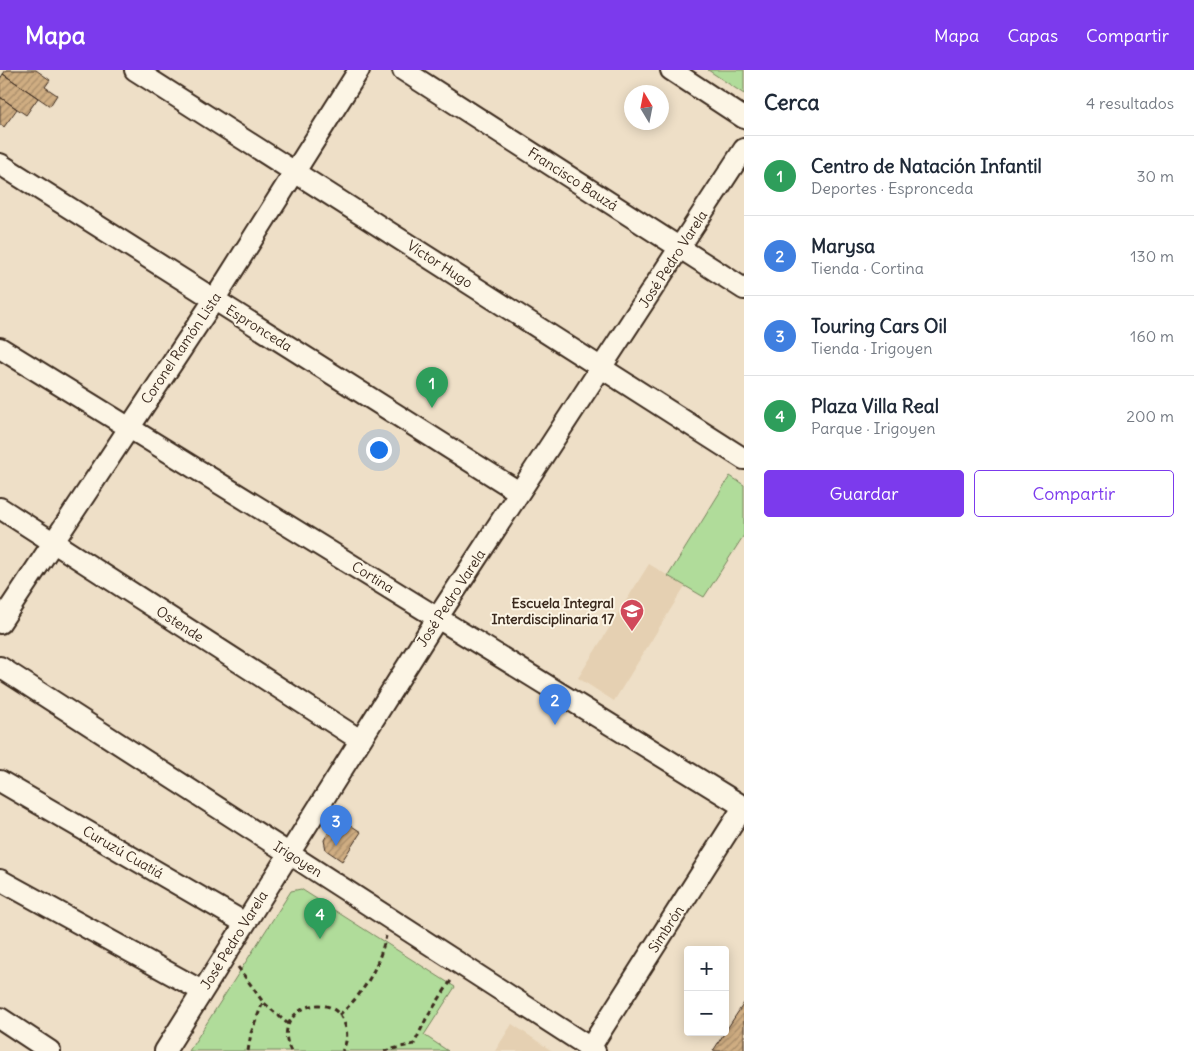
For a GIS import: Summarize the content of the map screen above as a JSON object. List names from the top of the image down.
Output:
{
  "streets": {
    "street": [
      "Francisco Bauzá",
      "José Pedro Varela",
      "Víctor Hugo",
      "Espronceda",
      "Coronel Ramón Lista",
      "Cortina",
      "Ostende",
      "Curuzú Cuatiá",
      "Irigoyen",
      "Simbrón"
    ]
  },
  "crossings": [
    ["Francisco Bauzá", "José Pedro Varela"],
    ["José Pedro Varela", "Víctor Hugo"],
    ["José Pedro Varela", "Espronceda"],
    ["José Pedro Varela", "Cortina"],
    ["José Pedro Varela", "Ostende"],
    ["José Pedro Varela", "Curuzú Cuatiá"],
    ["José Pedro Varela", "Irigoyen"],
    ["Víctor Hugo", "Coronel Ramón Lista"],
    ["Espronceda", "Coronel Ramón Lista"],
    ["Coronel Ramón Lista", "Cortina"],
    ["Coronel Ramón Lista", "Ostende"],
    ["Cortina", "Simbrón"],
    ["Irigoyen", "Simbrón"]
  ],
  "places": {
    "school or university": ["Escuela Integral Interdisciplinaria 17"]
  },
  "north": "top",
  "page": {
    "header": "Mapa",
    "nav": ["Mapa", "Capas", "Compartir"],
    "heading": ["Cerca", "4 resultados"],
    "list": [
      {
        "mark": "1",
        "name": "Centro de Natación Infantil",
        "note": "Deportes · Espronceda",
        "value": "30 m"
      },
      {
        "mark": "2",
        "name": "Marysa",
        "note": "Tienda · Cortina",
        "value": "130 m"
      },
      {
        "mark": "3",
        "name": "Touring Cars Oil",
        "note": "Tienda · Irigoyen",
        "value": "160 m"
      },
      {
        "mark": "4",
        "name": "Plaza Villa Real",
        "note": "Parque · Irigoyen",
        "value": "200 m"
      }
    ],
    "pins": [
      "1",
      "2",
      "3",
      "4"
    ],
    "buttons": ["Guardar", "Compartir"],
    "map_buttons": ["+", "−"]
  }
}
